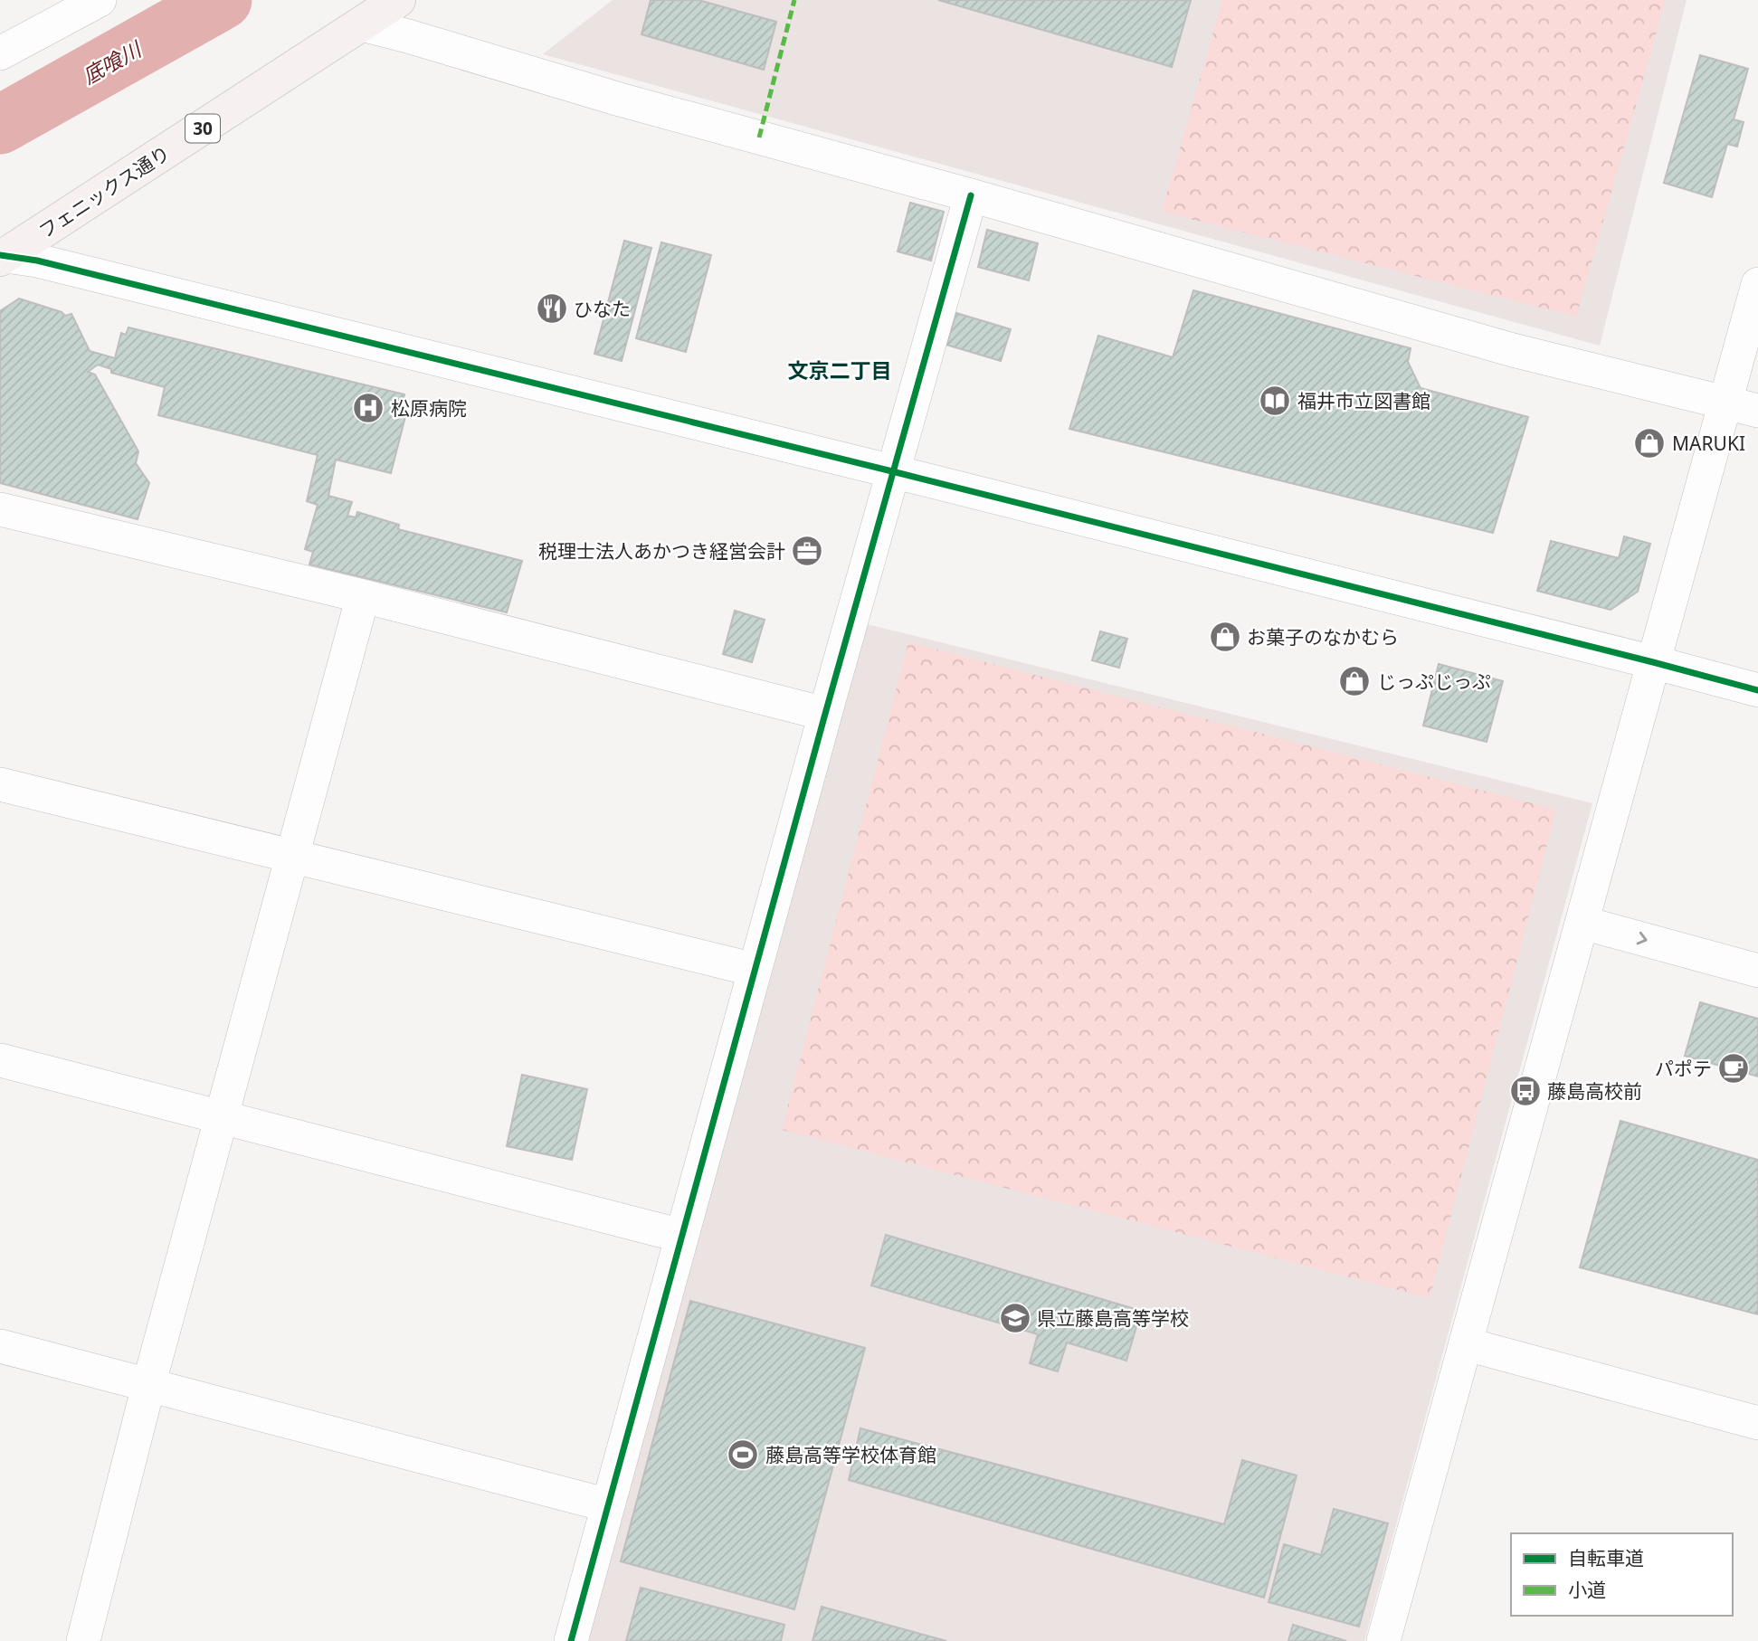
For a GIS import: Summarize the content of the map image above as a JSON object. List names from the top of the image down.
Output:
{
  "streets": {
    "main road": ["30", "フェニックス通り"]
  },
  "districts": ["文京二丁目"],
  "water": ["底喰川"],
  "places": {
    "restaurant": ["ひなた"],
    "library": ["福井市立図書館"],
    "hospital": ["松原病院"],
    "shop": ["MARUKI", "お菓子のなかむら", "じっぷじっぷ"],
    "office": ["税理士法人あかつき経営会計"],
    "cafe": ["パポテ"],
    "bus stop": ["藤島高校前"],
    "school or university": ["県立藤島高等学校"],
    "sports": ["藤島高等学校体育館"]
  },
  "legend": ["自転車道", "小道"]
}
